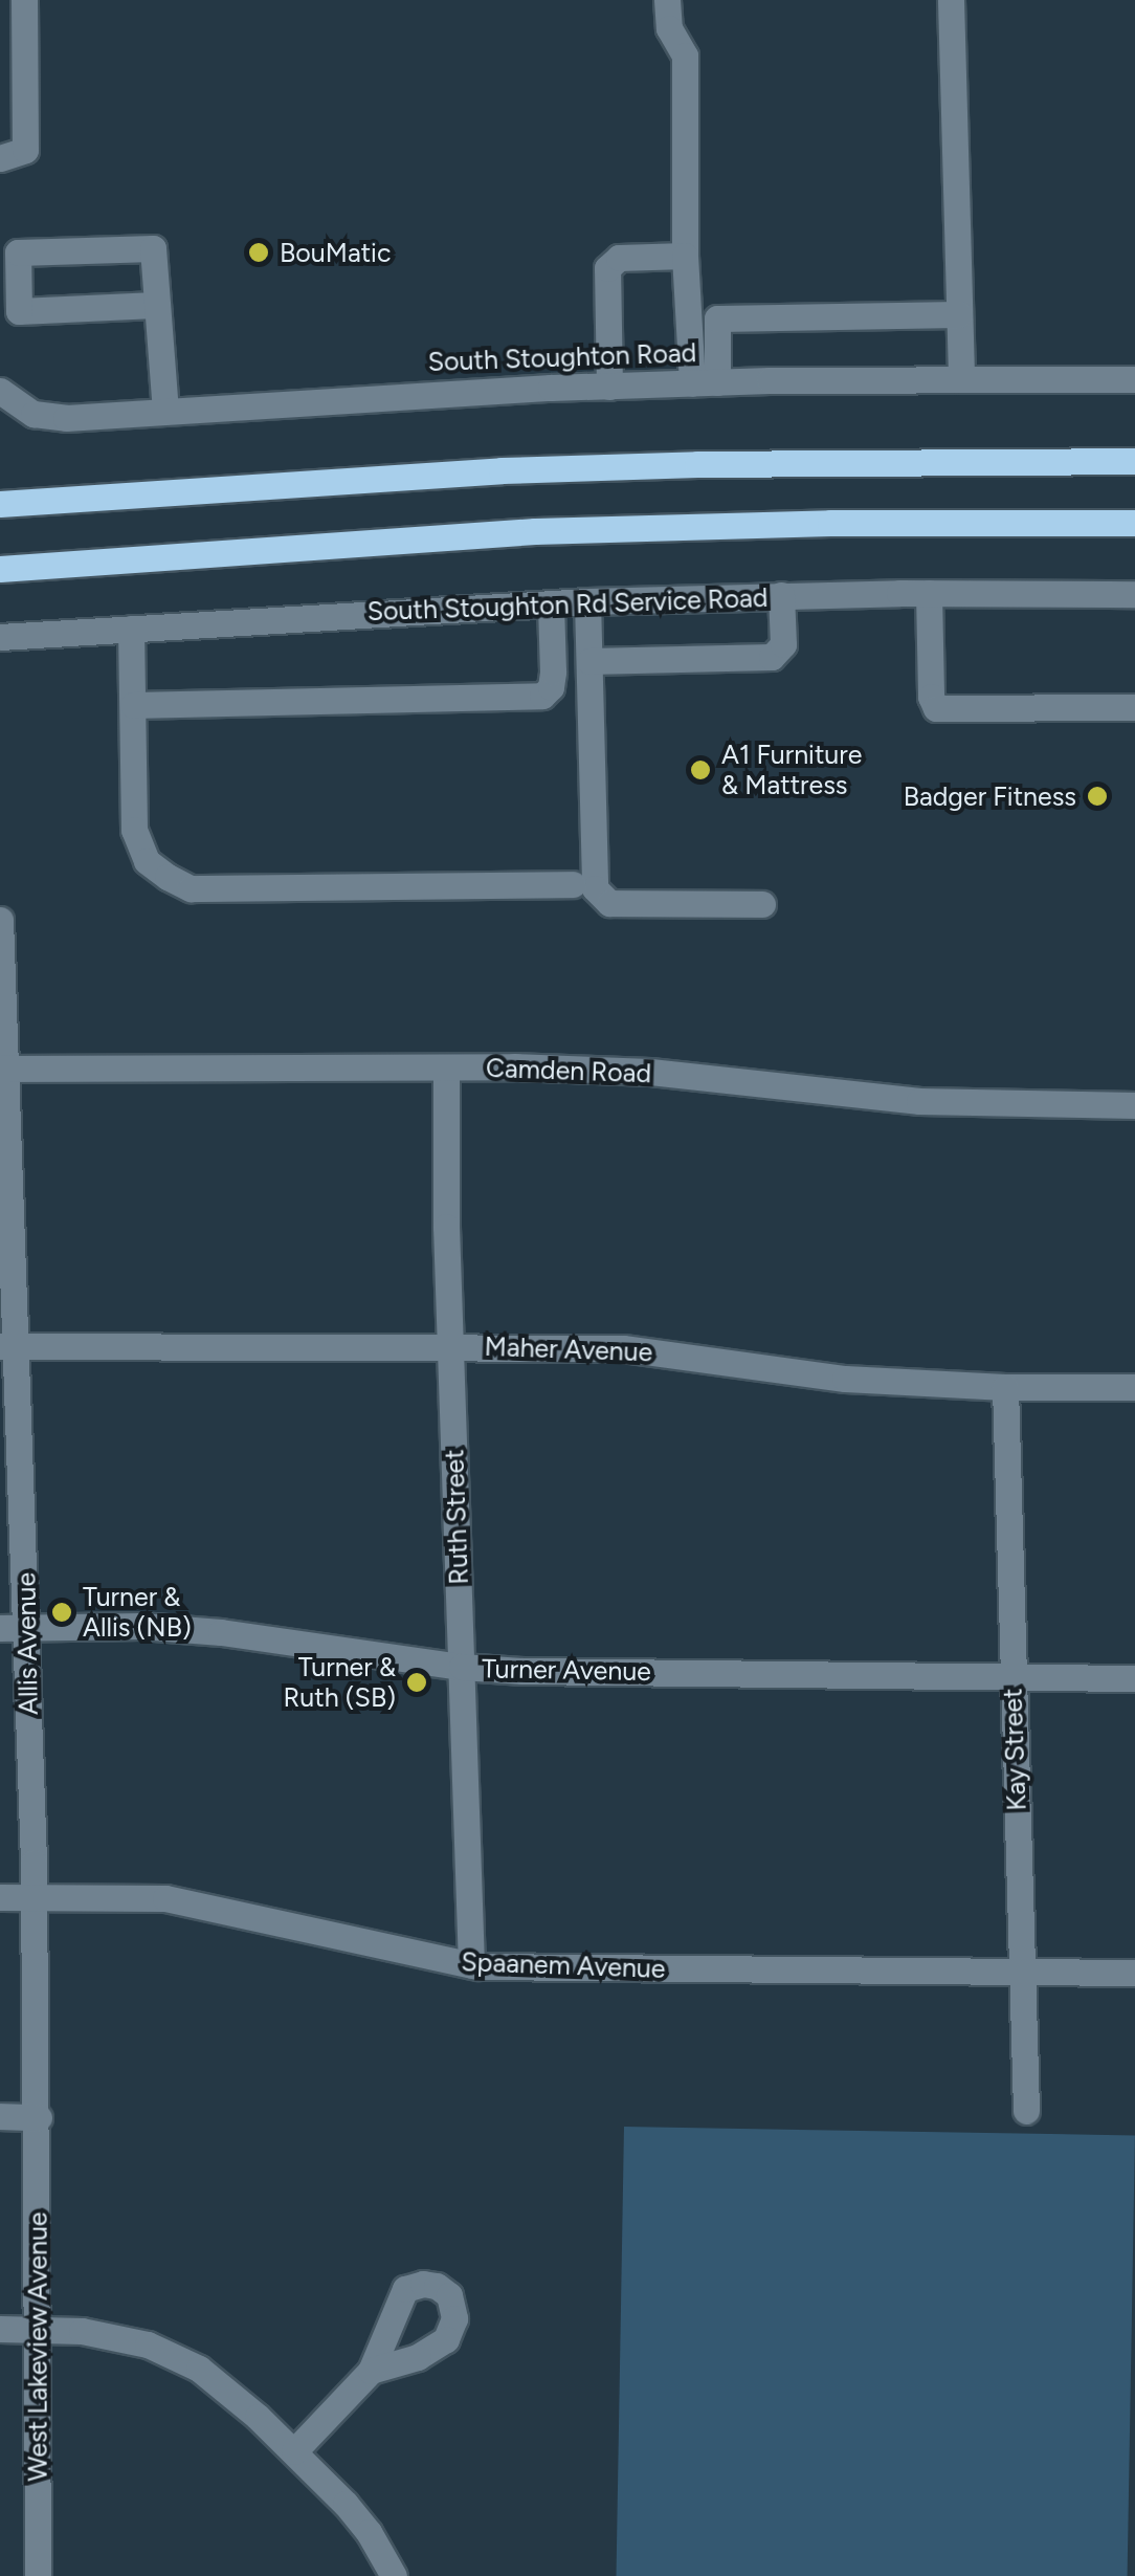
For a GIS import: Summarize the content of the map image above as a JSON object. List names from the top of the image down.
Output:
{
  "streets": {
    "street": [
      "South Stoughton Road",
      "South Stoughton Rd Service Road",
      "Camden Road",
      "Maher Avenue",
      "Ruth Street",
      "Allis Avenue",
      "Turner Avenue",
      "Kay Street",
      "Spaanem Avenue",
      "West Lakeview Avenue"
    ]
  },
  "crossings": [
    ["Camden Road", "Ruth Street"],
    ["Camden Road", "Allis Avenue"],
    ["Maher Avenue", "Ruth Street"],
    ["Maher Avenue", "Allis Avenue"],
    ["Maher Avenue", "Kay Street"],
    ["Ruth Street", "Turner Avenue"],
    ["Ruth Street", "Spaanem Avenue"],
    ["Allis Avenue", "Turner Avenue"],
    ["Allis Avenue", "Spaanem Avenue"],
    ["Allis Avenue", "West Lakeview Avenue"],
    ["Turner Avenue", "Kay Street"],
    ["Kay Street", "Spaanem Avenue"]
  ],
  "places": [
    "BouMatic",
    "A1 Furniture & Mattress",
    "Badger Fitness",
    "Turner & Allis (NB)",
    "Turner & Ruth (SB)"
  ]
}
